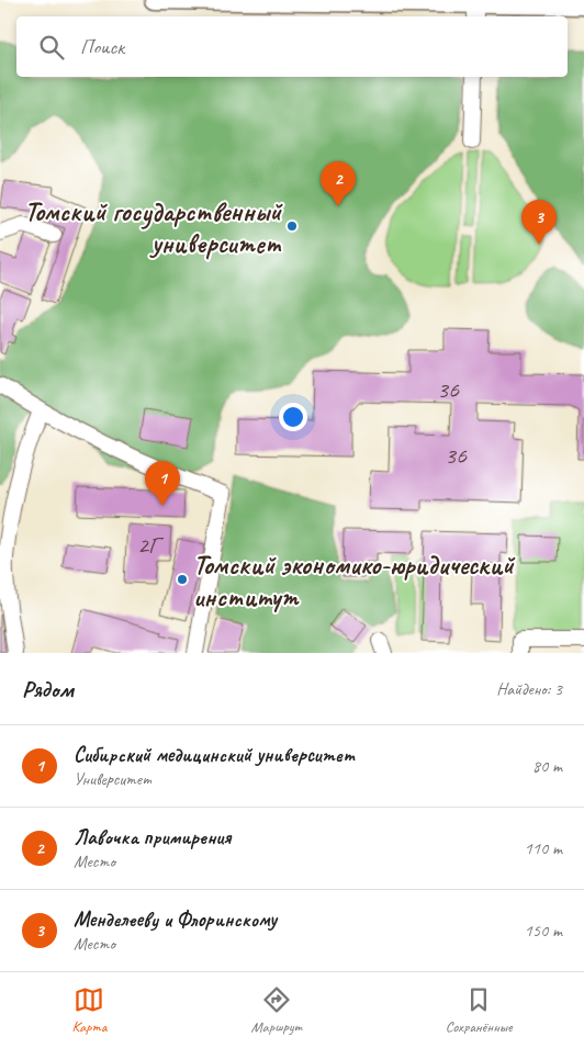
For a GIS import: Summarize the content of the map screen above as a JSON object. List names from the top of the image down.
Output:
{
  "places": ["Томский государственный университет", "Томский экономико-юридический институт"],
  "house_numbers": ["36", "36", "2Г"],
  "page": {
    "search": "Поиск",
    "pins": ["2", "3", "1"],
    "heading": ["Рядом", "Найдено: 3"],
    "list": [
      {
        "mark": "1",
        "name": "Сибирский медицинский университет",
        "note": "Университет",
        "value": "80 m"
      },
      {
        "mark": "2",
        "name": "Лавочка примирения",
        "note": "Место",
        "value": "110 m"
      },
      {
        "mark": "3",
        "name": "Менделееву и Флоринскому",
        "note": "Место",
        "value": "150 m"
      }
    ],
    "nav": ["Карта", "Маршрут", "Сохранённые"]
  }
}
